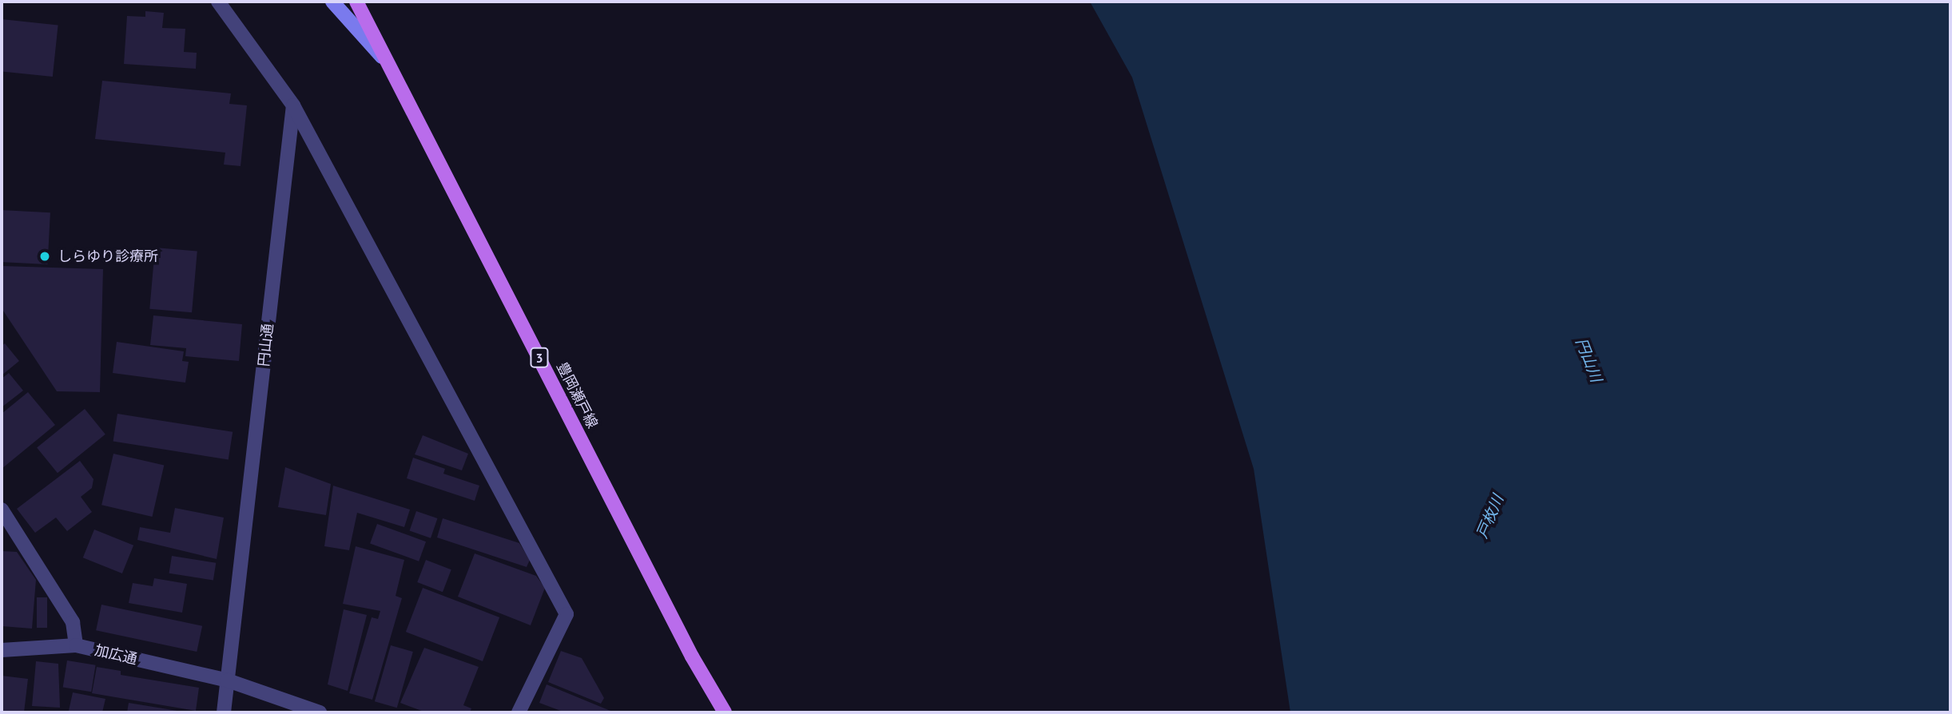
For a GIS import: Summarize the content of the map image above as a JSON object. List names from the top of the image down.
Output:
{
  "streets": {
    "main road": ["3", "豊岡瀬戸線"],
    "street": ["円山通", "加広通"]
  },
  "crossings": [
    ["円山通", "加広通"]
  ],
  "water": ["円山川", "戸枚川"],
  "places": ["しらゆり診療所"]
}
